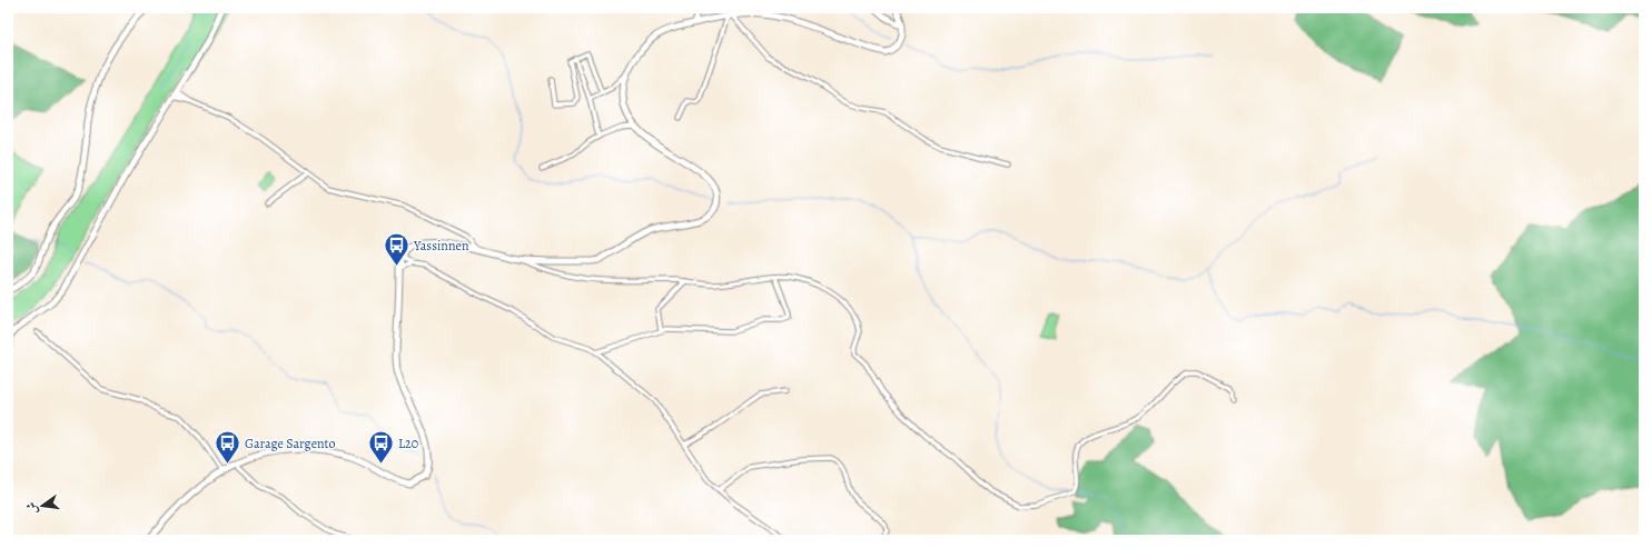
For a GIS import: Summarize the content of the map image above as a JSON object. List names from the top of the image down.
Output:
{
  "places": {
    "bus stop": ["Yassinnen", "Garage Sargento", "L20"]
  },
  "north": "left"
}
